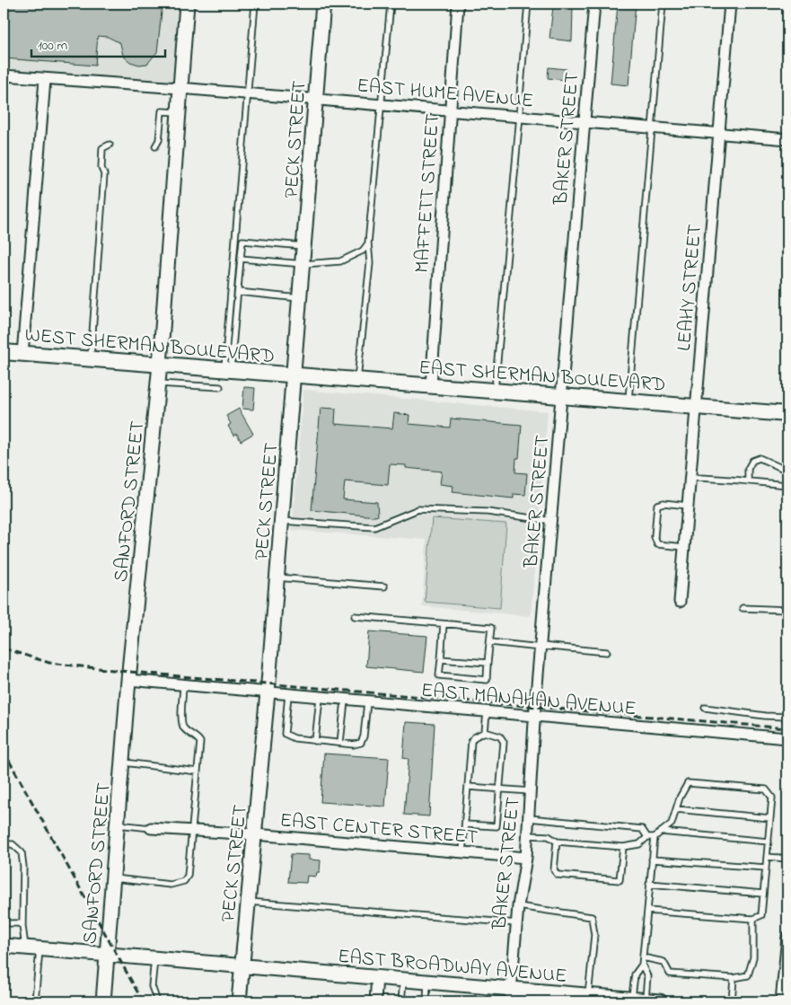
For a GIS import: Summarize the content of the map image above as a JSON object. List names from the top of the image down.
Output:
{
  "streets": {
    "main road": ["WEST SHERMAN BOULEVARD", "EAST SHERMAN BOULEVARD"],
    "street": [
      "EAST HUME AVENUE",
      "BAKER STREET",
      "PECK STREET",
      "MAFFETT STREET",
      "LEAHY STREET",
      "SANFORD STREET",
      "EAST MANAHAN AVENUE",
      "EAST CENTER STREET",
      "EAST BROADWAY AVENUE"
    ]
  },
  "crossings": [
    ["EAST HUME AVENUE", "BAKER STREET"],
    ["EAST HUME AVENUE", "PECK STREET"],
    ["EAST HUME AVENUE", "MAFFETT STREET"],
    ["EAST HUME AVENUE", "LEAHY STREET"],
    ["EAST HUME AVENUE", "SANFORD STREET"],
    ["BAKER STREET", "EAST SHERMAN BOULEVARD"],
    ["BAKER STREET", "EAST MANAHAN AVENUE"],
    ["BAKER STREET", "EAST CENTER STREET"],
    ["BAKER STREET", "EAST BROADWAY AVENUE"],
    ["PECK STREET", "WEST SHERMAN BOULEVARD"],
    ["PECK STREET", "EAST SHERMAN BOULEVARD"],
    ["PECK STREET", "EAST MANAHAN AVENUE"],
    ["PECK STREET", "EAST CENTER STREET"],
    ["PECK STREET", "EAST BROADWAY AVENUE"],
    ["MAFFETT STREET", "EAST SHERMAN BOULEVARD"],
    ["LEAHY STREET", "EAST SHERMAN BOULEVARD"],
    ["WEST SHERMAN BOULEVARD", "EAST SHERMAN BOULEVARD"],
    ["WEST SHERMAN BOULEVARD", "SANFORD STREET"],
    ["SANFORD STREET", "EAST MANAHAN AVENUE"],
    ["SANFORD STREET", "EAST BROADWAY AVENUE"]
  ],
  "scale_bar": "100 m"
}
